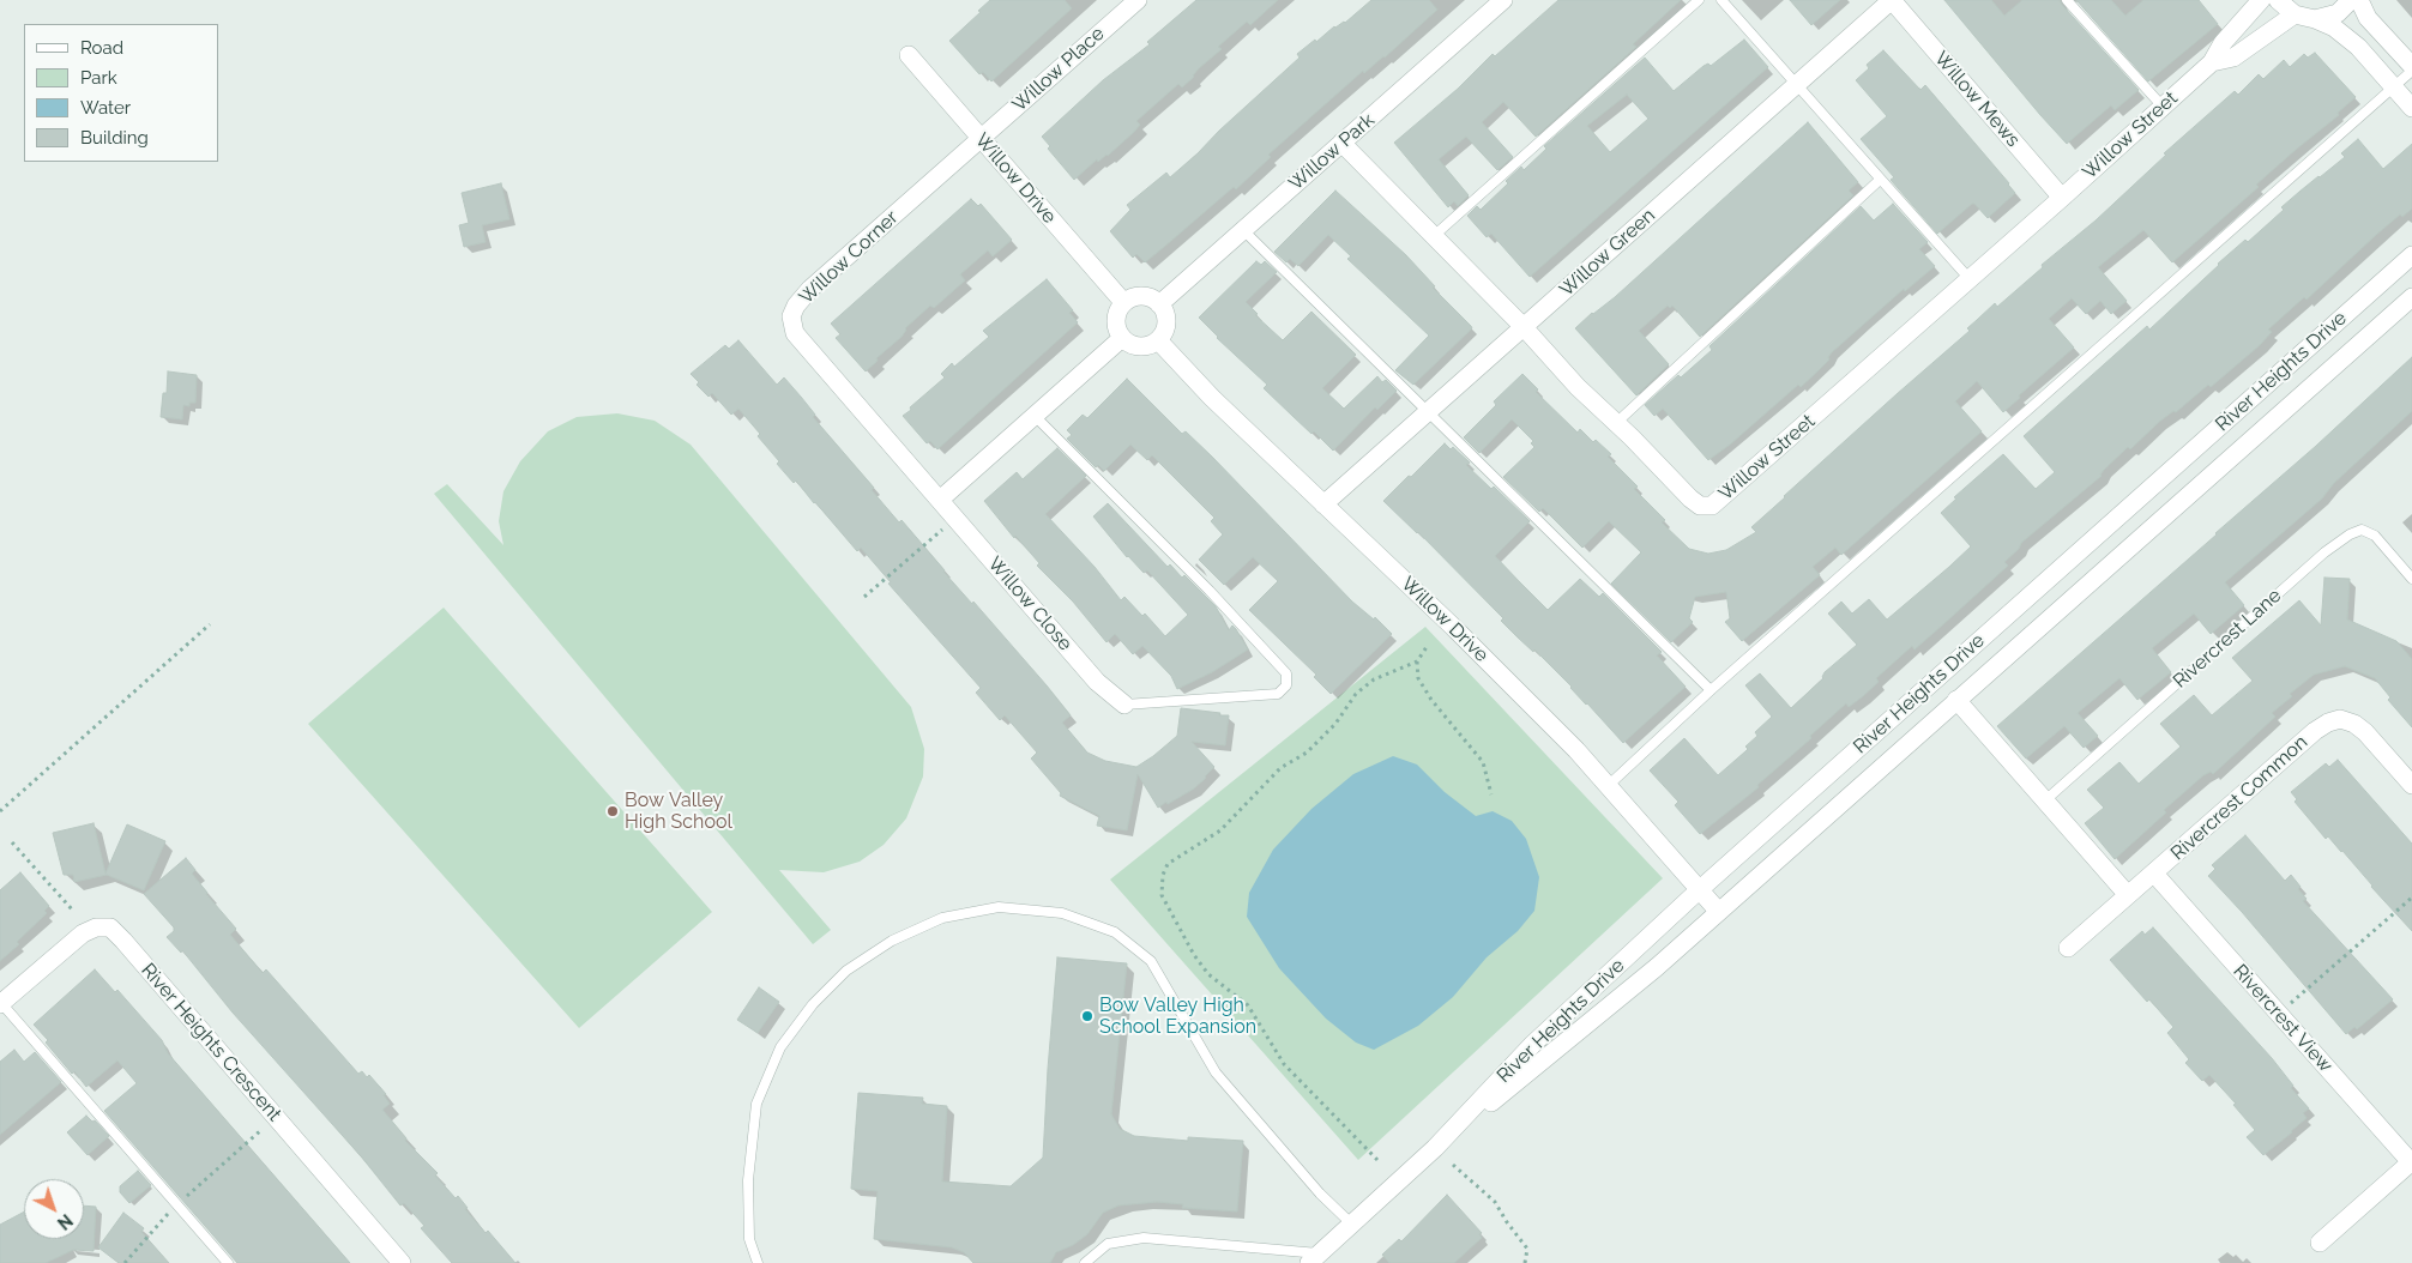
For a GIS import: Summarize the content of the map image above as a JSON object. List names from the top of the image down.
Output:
{
  "streets": {
    "street": [
      "Willow Place",
      "Willow Mews",
      "Willow Street",
      "Willow Park",
      "Willow Drive",
      "Willow Green",
      "Willow Corner",
      "River Heights Drive",
      "Willow Close",
      "Rivercrest Common",
      "Rivercrest View",
      "River Heights Crescent"
    ],
    "lane": ["Rivercrest Lane"]
  },
  "crossings": [
    ["Willow Place", "Willow Drive"],
    ["Willow Place", "Willow Corner"],
    ["Willow Mews", "Willow Street"],
    ["Willow Mews", "Willow Green"],
    ["Willow Street", "Willow Park"],
    ["Willow Street", "Willow Green"],
    ["Willow Park", "Willow Drive"],
    ["Willow Drive", "Willow Green"],
    ["Willow Drive", "Willow Corner"],
    ["Willow Drive", "River Heights Drive"],
    ["Willow Corner", "Willow Close"],
    ["Rivercrest Common", "Rivercrest View"]
  ],
  "places": ["Bow Valley High School", "Bow Valley High School Expansion"],
  "legend": [
    "Road",
    "Park",
    "Water",
    "Building"
  ],
  "north": "bottom right"
}
